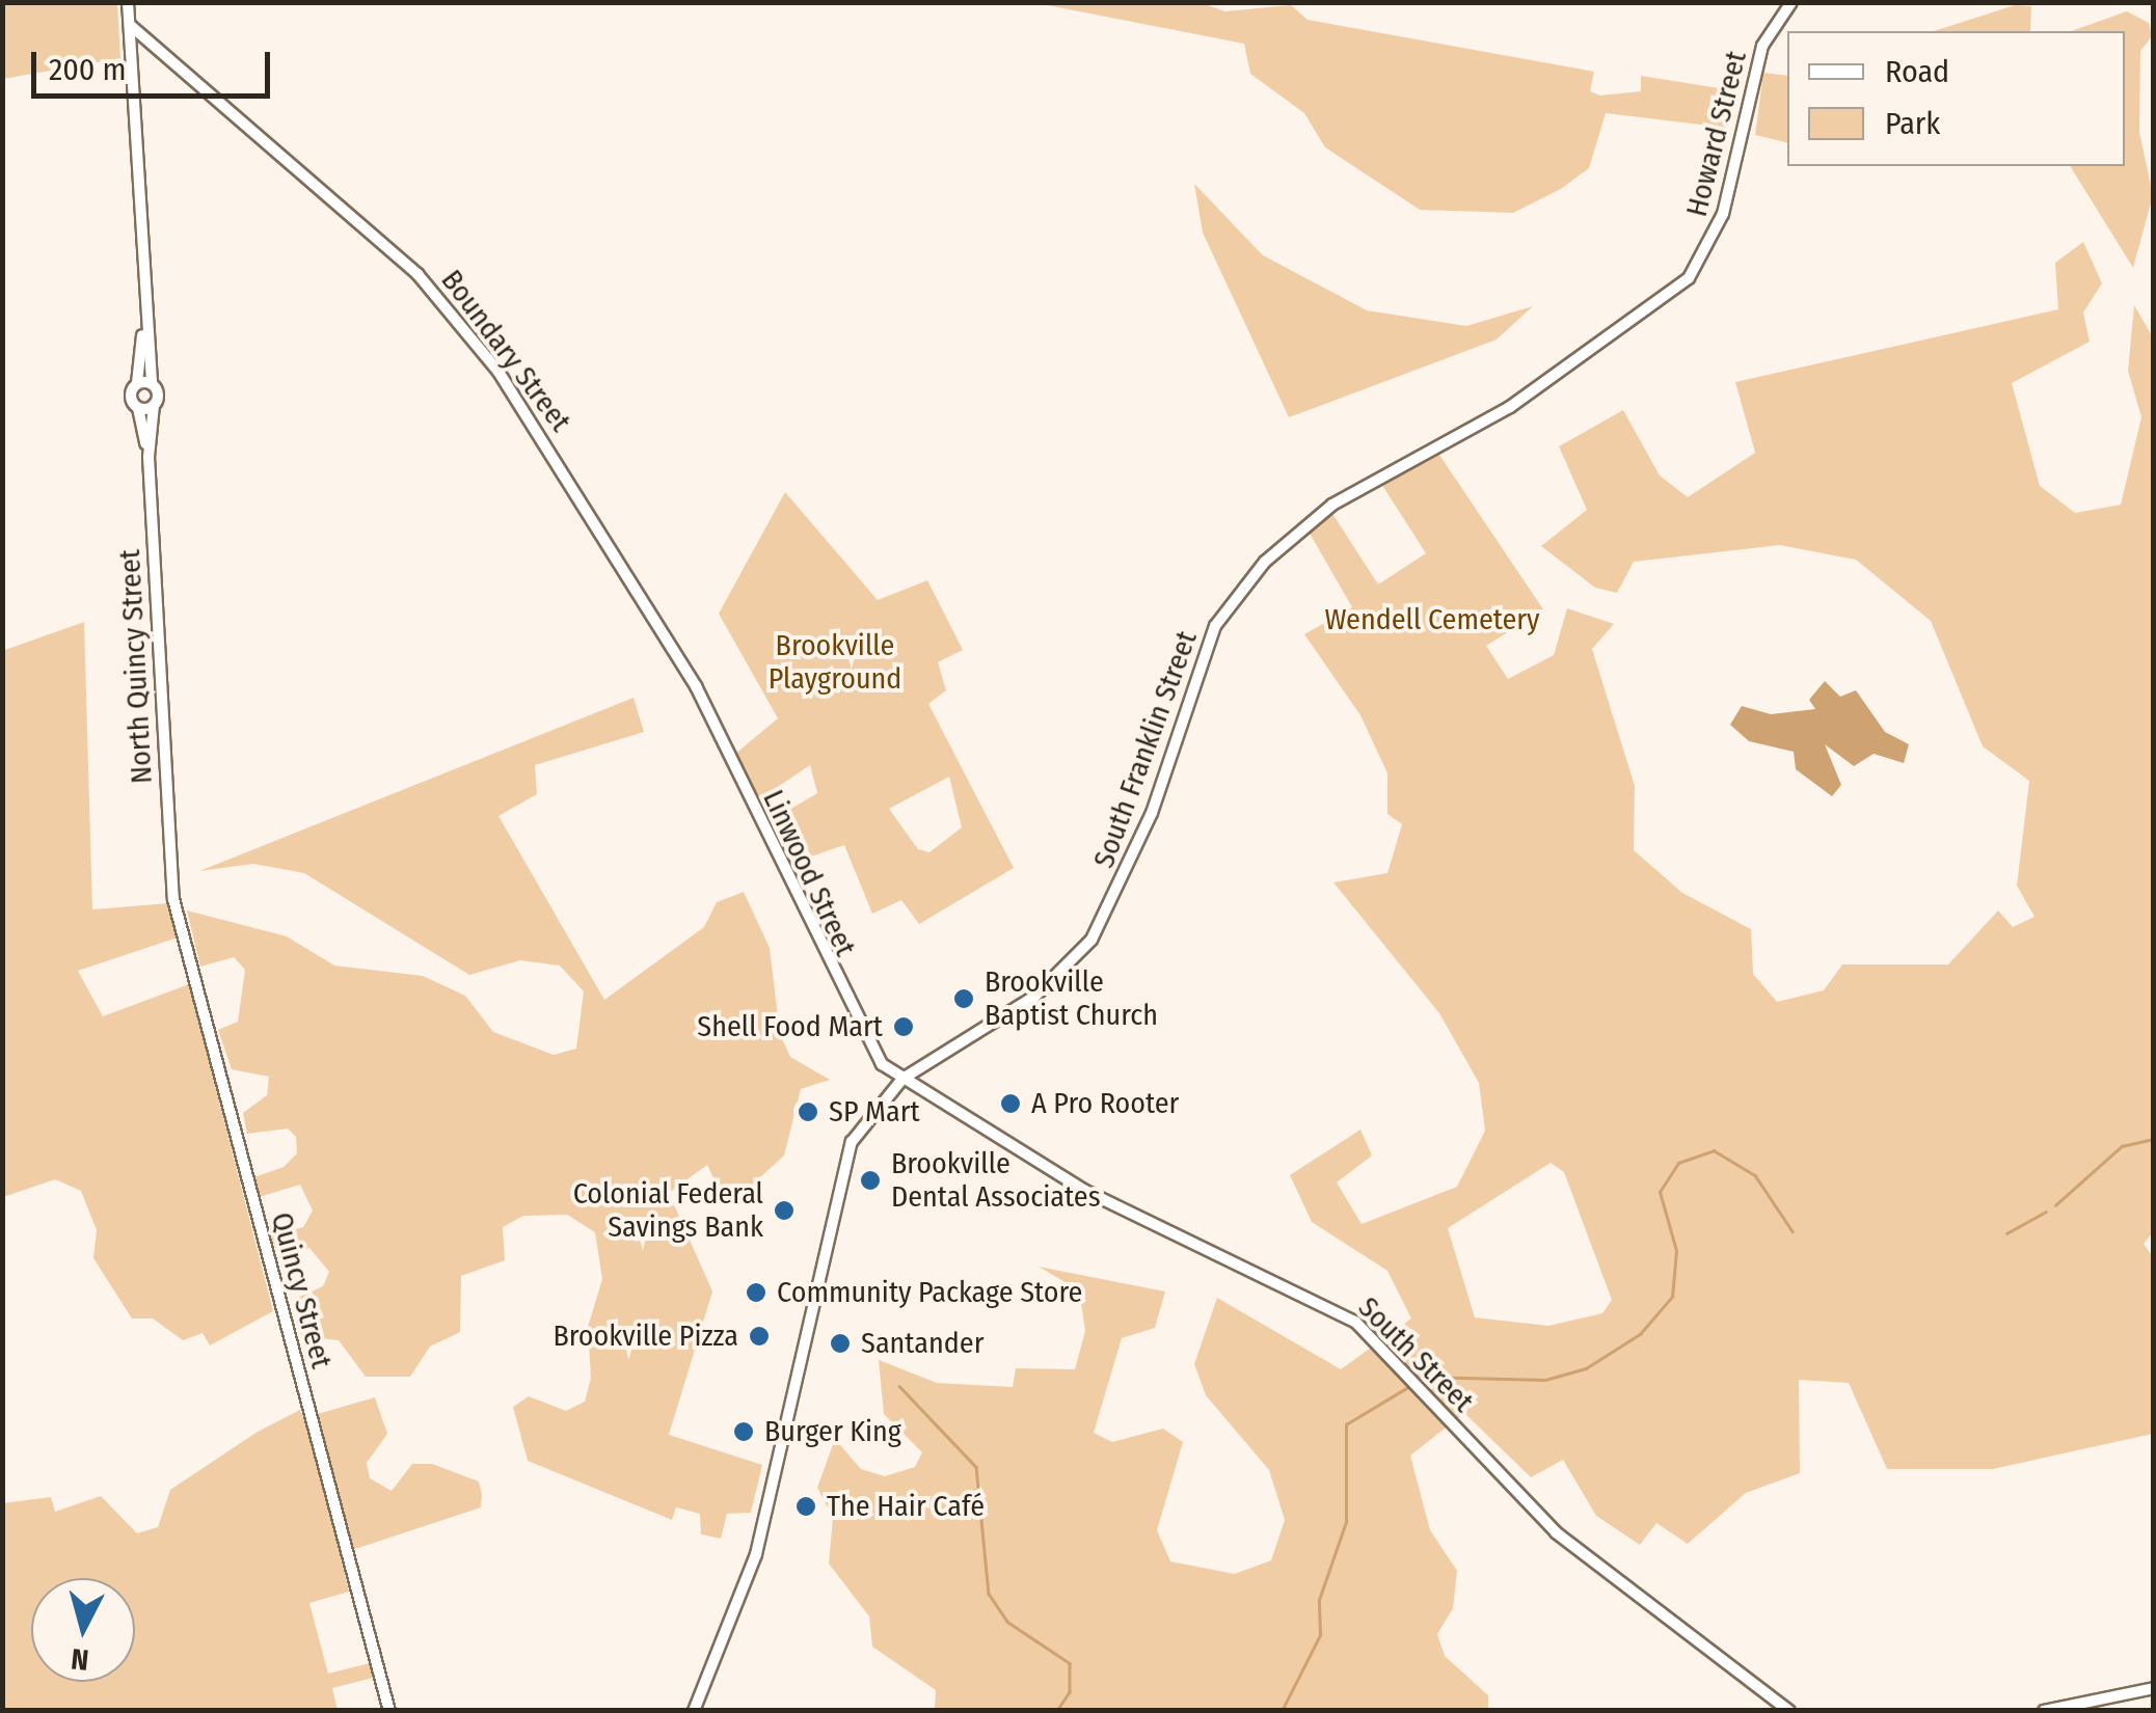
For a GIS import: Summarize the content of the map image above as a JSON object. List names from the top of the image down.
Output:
{
  "streets": {
    "main road": [
      "Howard Street",
      "Boundary Street",
      "North Quincy Street",
      "South Franklin Street",
      "Linwood Street",
      "Quincy Street",
      "South Street"
    ]
  },
  "crossings": [
    ["Howard Street", "South Franklin Street"],
    ["Boundary Street", "Linwood Street"],
    ["North Quincy Street", "Quincy Street"],
    ["South Franklin Street", "Linwood Street"],
    ["South Franklin Street", "South Street"],
    ["Linwood Street", "South Street"]
  ],
  "parks": ["Wendell Cemetery", "Brookville Playground"],
  "places": [
    "Brookville Baptist Church",
    "Shell Food Mart",
    "A Pro Rooter",
    "SP Mart",
    "Brookville Dental Associates",
    "Colonial Federal Savings Bank",
    "Community Package Store",
    "Brookville Pizza",
    "Santander",
    "Burger King",
    "The Hair Café"
  ],
  "legend": ["Road", "Park"],
  "scale_bar": "200 m",
  "north": "bottom"
}
